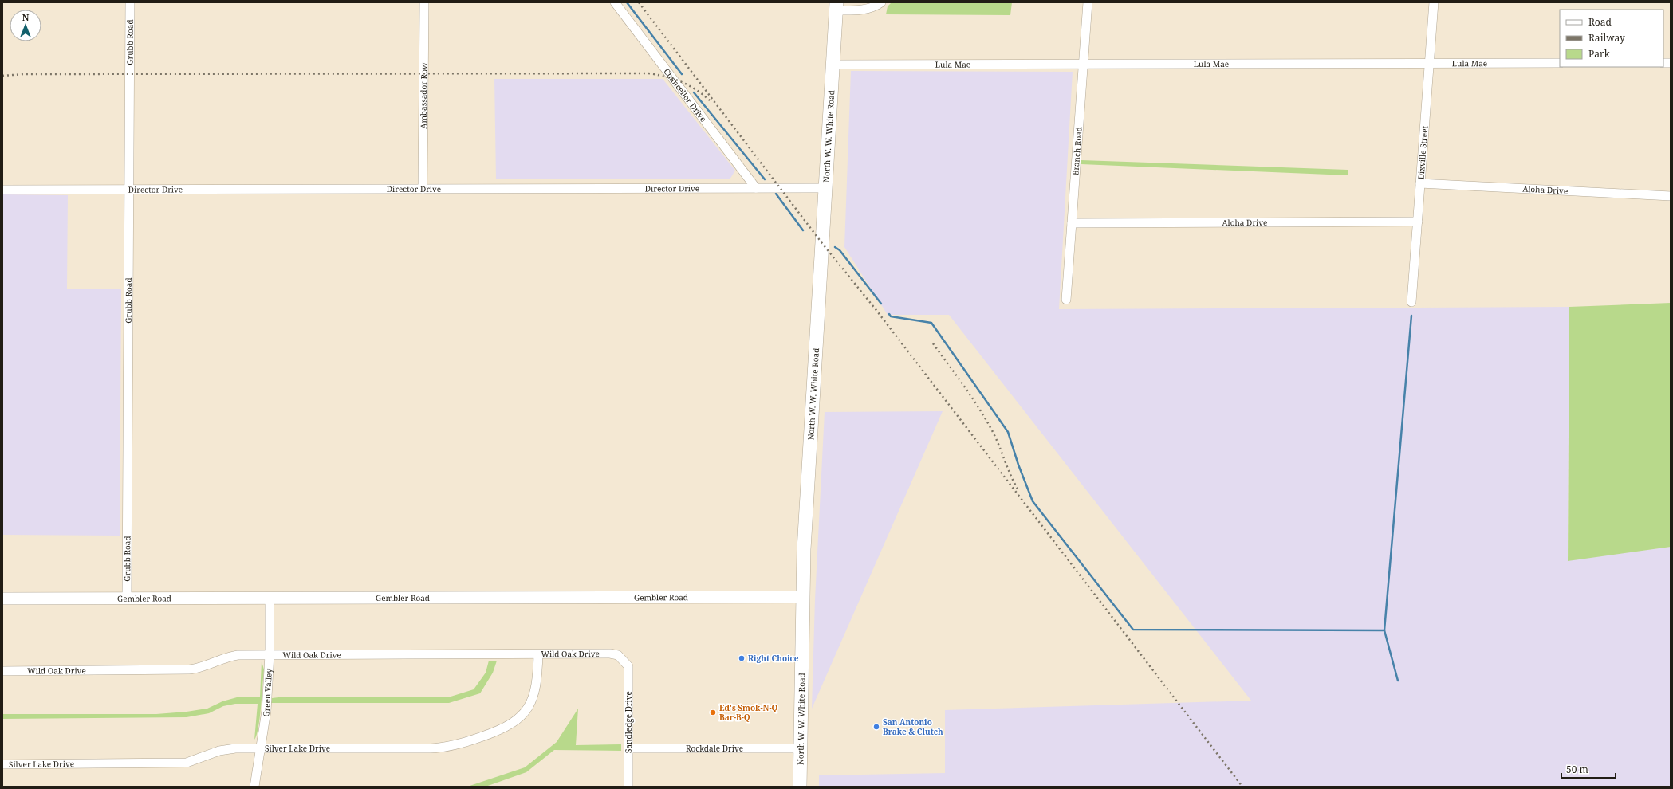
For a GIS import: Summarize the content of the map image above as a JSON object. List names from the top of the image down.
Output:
{
  "streets": {
    "main road": ["North W. W. White Road", "Gembler Road"],
    "street": [
      "Grubb Road",
      "Lula Mae",
      "Ambassador Row",
      "Chancellor Drive",
      "Branch Road",
      "Dixville Street",
      "Director Drive",
      "Aloha Drive",
      "Wild Oak Drive",
      "Green Valley",
      "Sandledge Drive",
      "Silver Lake Drive",
      "Rockdale Drive"
    ]
  },
  "crossings": [
    ["Grubb Road", "Director Drive"],
    ["Grubb Road", "Gembler Road"],
    ["Lula Mae", "North W. W. White Road"],
    ["Lula Mae", "Branch Road"],
    ["Lula Mae", "Dixville Street"],
    ["Ambassador Row", "Director Drive"],
    ["Chancellor Drive", "Director Drive"],
    ["North W. W. White Road", "Director Drive"],
    ["North W. W. White Road", "Gembler Road"],
    ["North W. W. White Road", "Rockdale Drive"],
    ["Branch Road", "Aloha Drive"],
    ["Dixville Street", "Aloha Drive"],
    ["Gembler Road", "Green Valley"],
    ["Wild Oak Drive", "Green Valley"],
    ["Wild Oak Drive", "Sandledge Drive"],
    ["Wild Oak Drive", "Silver Lake Drive"],
    ["Green Valley", "Silver Lake Drive"],
    ["Sandledge Drive", "Rockdale Drive"]
  ],
  "places": ["Right Choice", "Ed's Smok-N-Q Bar-B-Q", "San Antonio Brake & Clutch"],
  "legend": ["Road", "Railway", "Park"],
  "scale_bar": "50 m",
  "north": "top"
}
